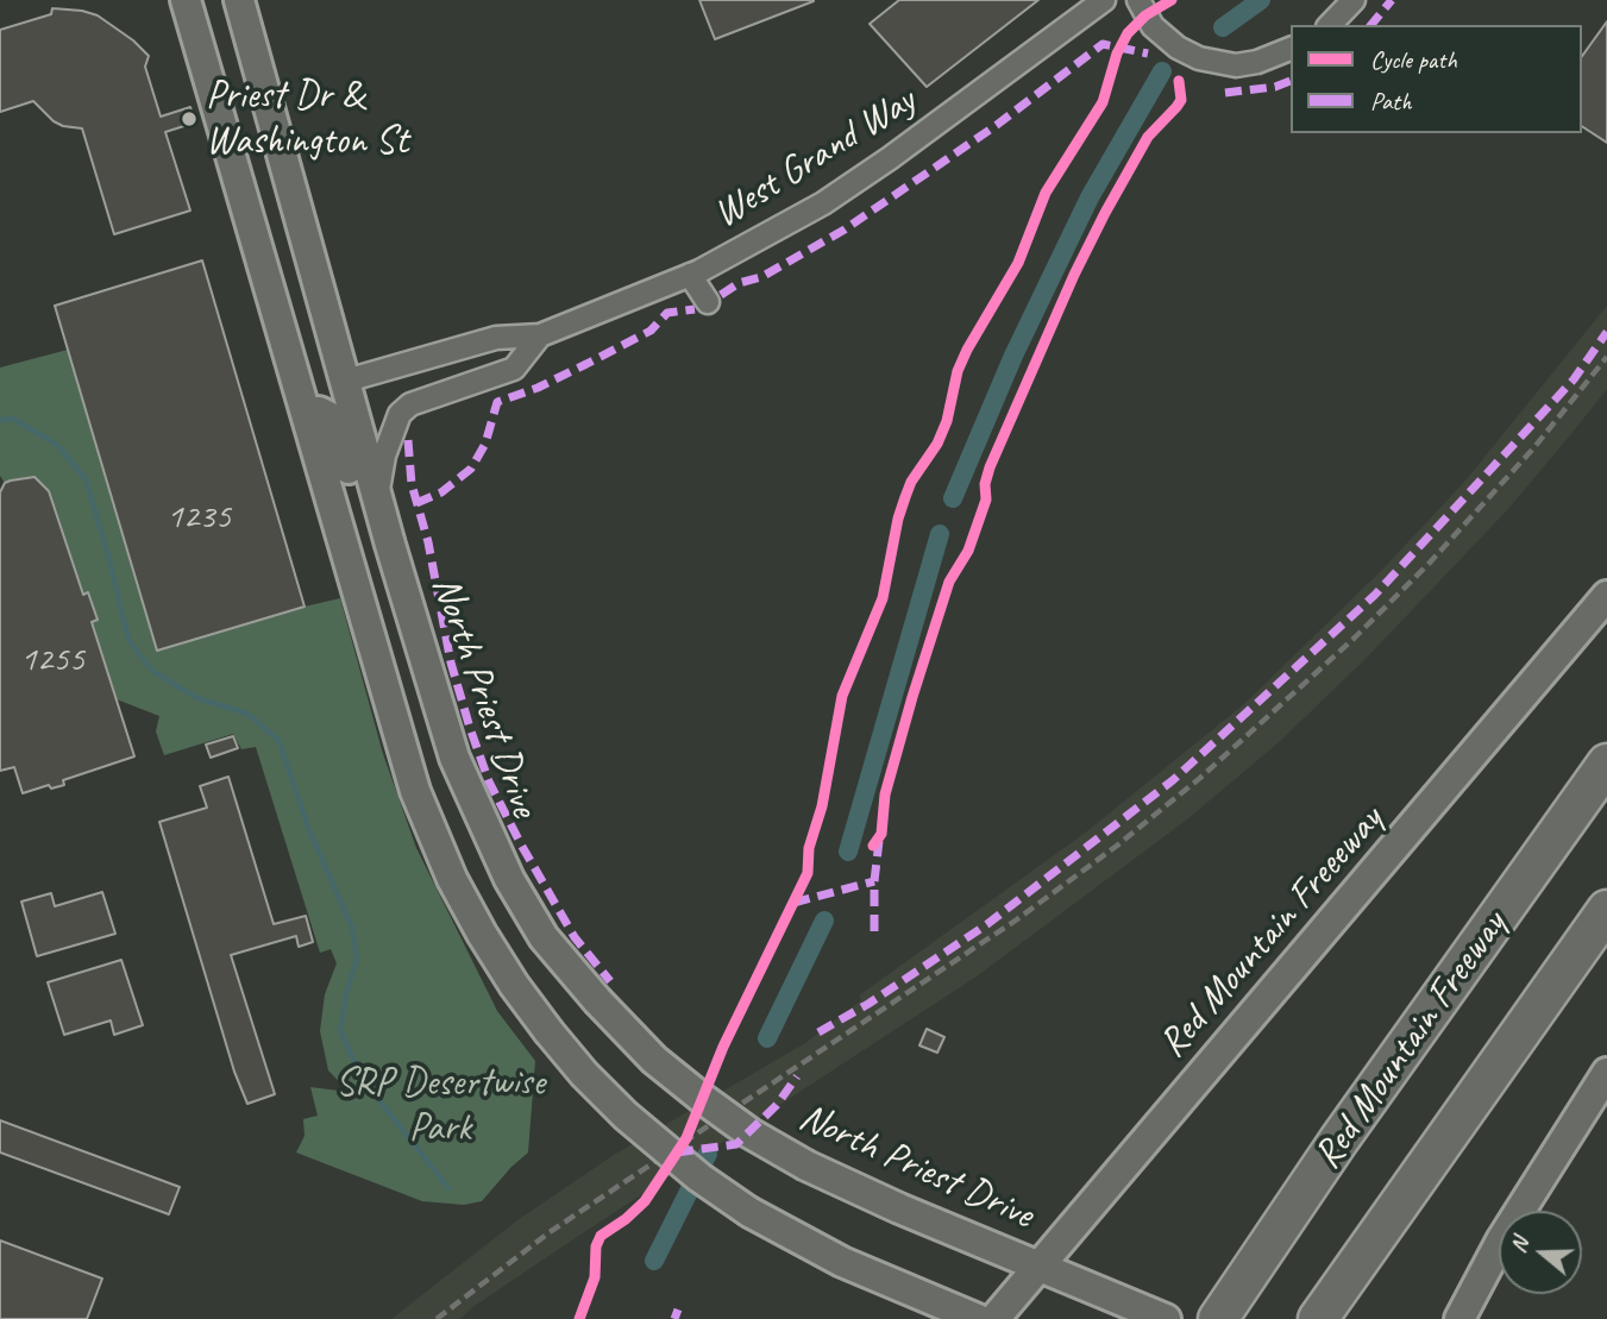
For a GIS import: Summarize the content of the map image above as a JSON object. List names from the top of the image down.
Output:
{
  "streets": {
    "highway": ["Red Mountain Freeway"],
    "main road": ["North Priest Drive", "Red Mountain Freeeway"],
    "street": ["West Grand Way"]
  },
  "crossings": [
    ["West Grand Way", "North Priest Drive"],
    ["North Priest Drive", "Red Mountain Freeeway"]
  ],
  "parks": ["SRP Desertwise Park"],
  "places": ["Priest Dr & Washington St"],
  "house_numbers": ["1235", "1255"],
  "legend": ["Cycle path", "Path"],
  "north": "left"
}
